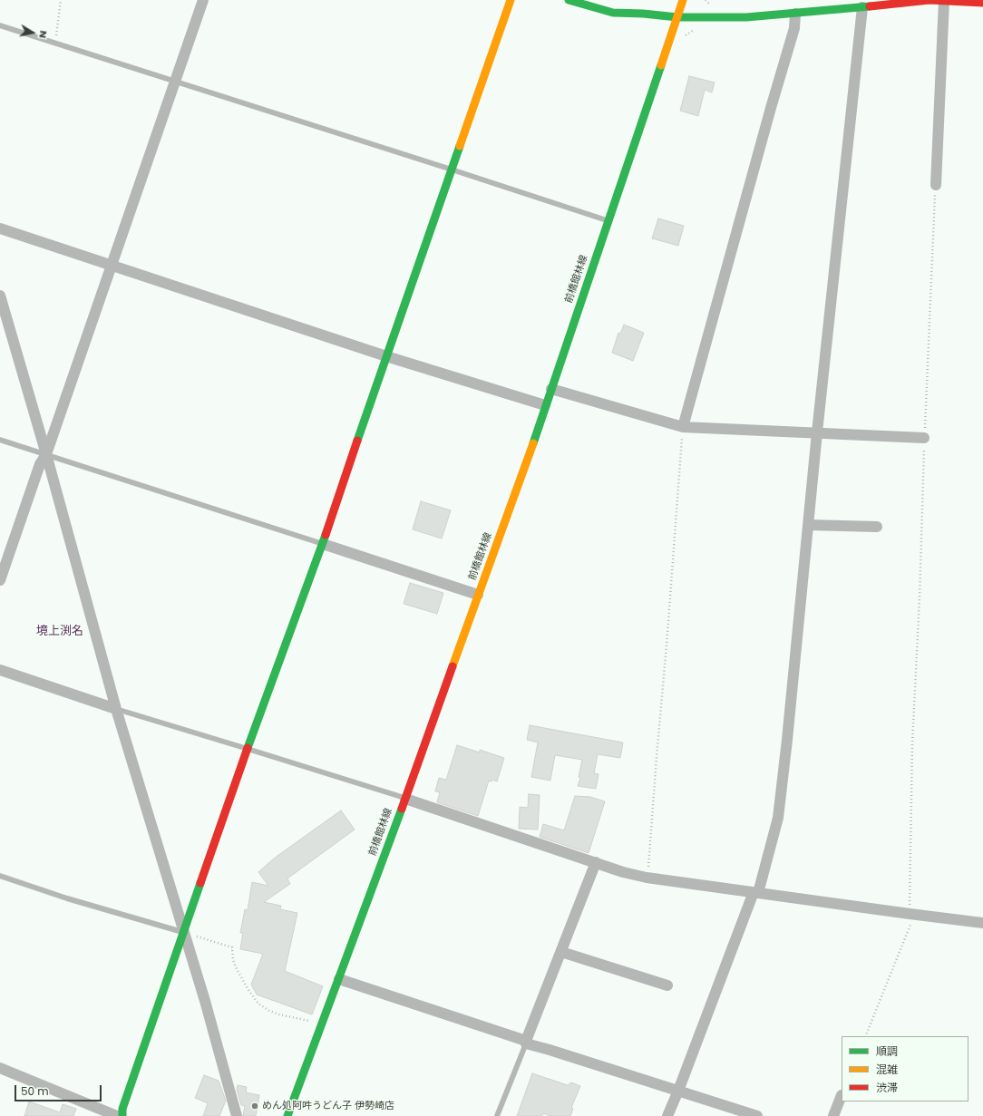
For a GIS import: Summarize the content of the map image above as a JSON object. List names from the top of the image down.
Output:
{
  "streets": {
    "main road": ["前橋館林線"]
  },
  "districts": ["境上渕名"],
  "places": ["めん処阿吽うどん子 伊勢崎店"],
  "legend": ["順調", "混雑", "渋滞"],
  "scale_bar": "50 m",
  "north": "right"
}
